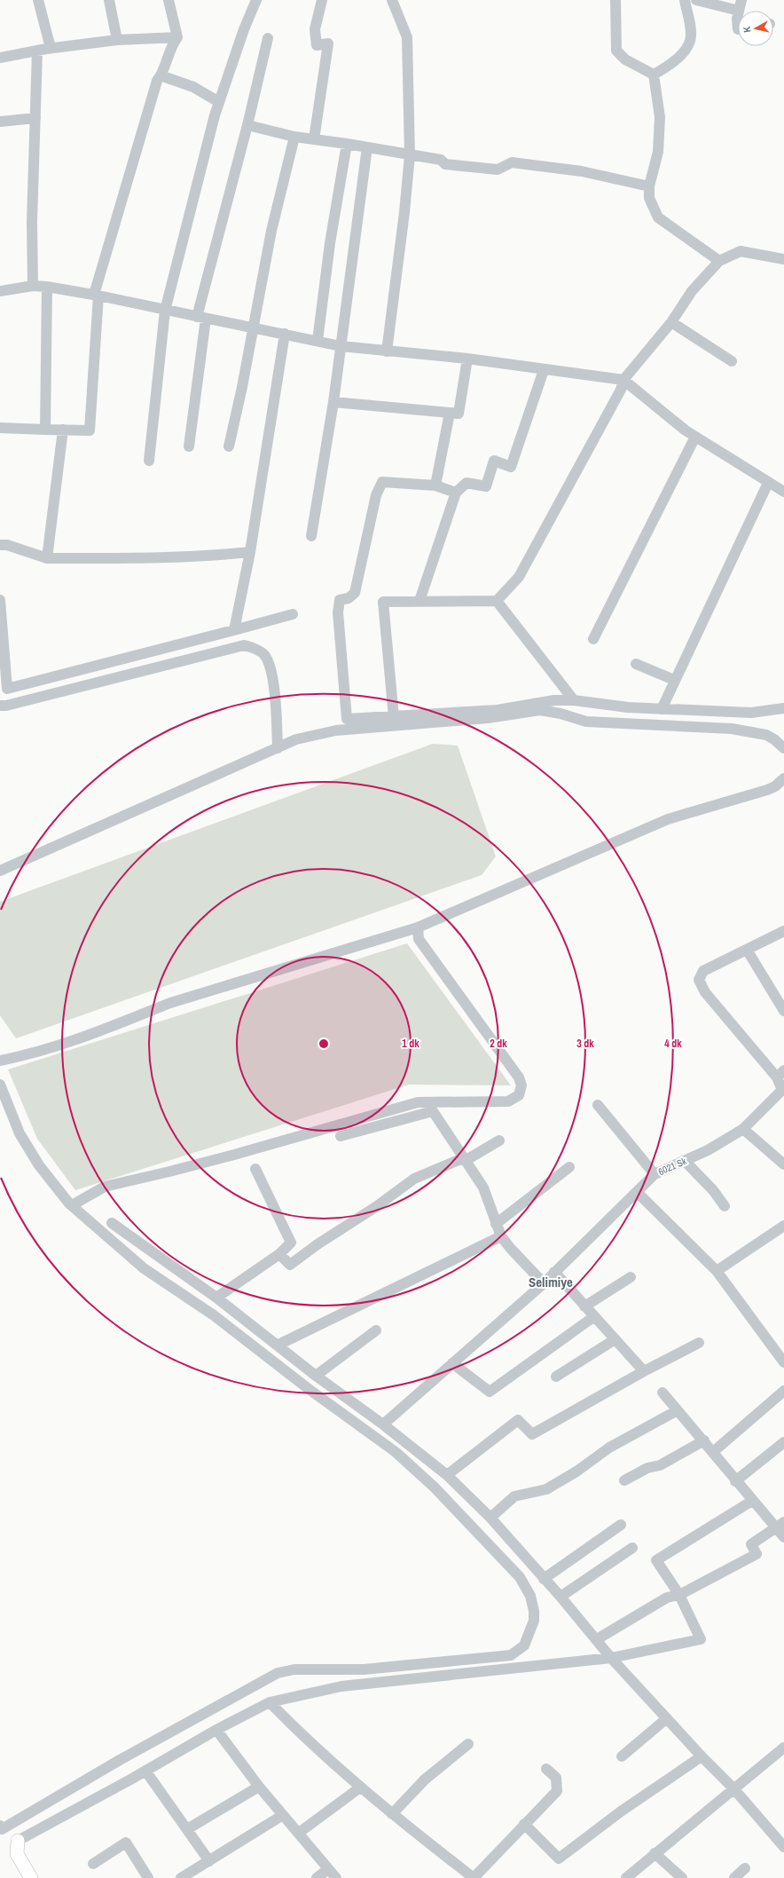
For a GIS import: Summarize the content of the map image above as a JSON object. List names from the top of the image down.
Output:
{
  "streets": {
    "street": ["6021 Sk"]
  },
  "districts": ["Selimiye"],
  "north": "left",
  "rings": [
    "1 dk",
    "2 dk",
    "3 dk",
    "4 dk"
  ]
}
